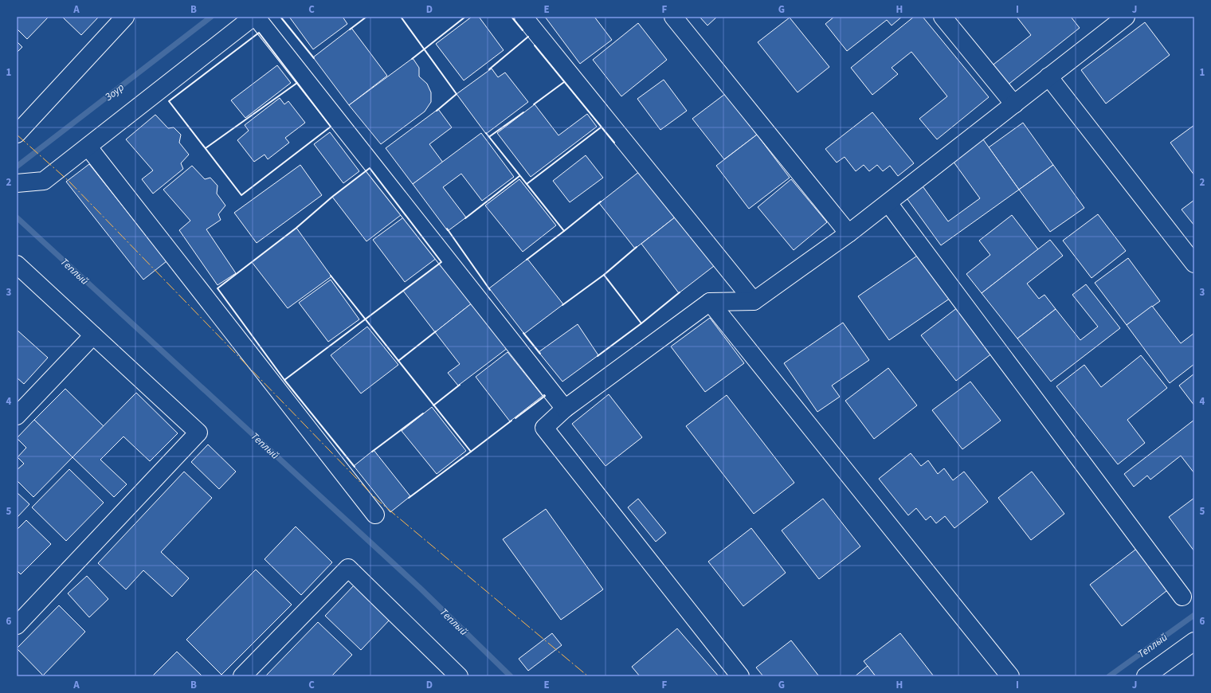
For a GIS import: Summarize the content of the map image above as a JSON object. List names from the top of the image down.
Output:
{
  "water": ["Зоур", "Теплый"],
  "grid": {
    "columns": [
      "A",
      "B",
      "C",
      "D",
      "E",
      "F",
      "G",
      "H",
      "I",
      "J"
    ],
    "rows": [
      "1",
      "2",
      "3",
      "4",
      "5",
      "6"
    ]
  }
}
